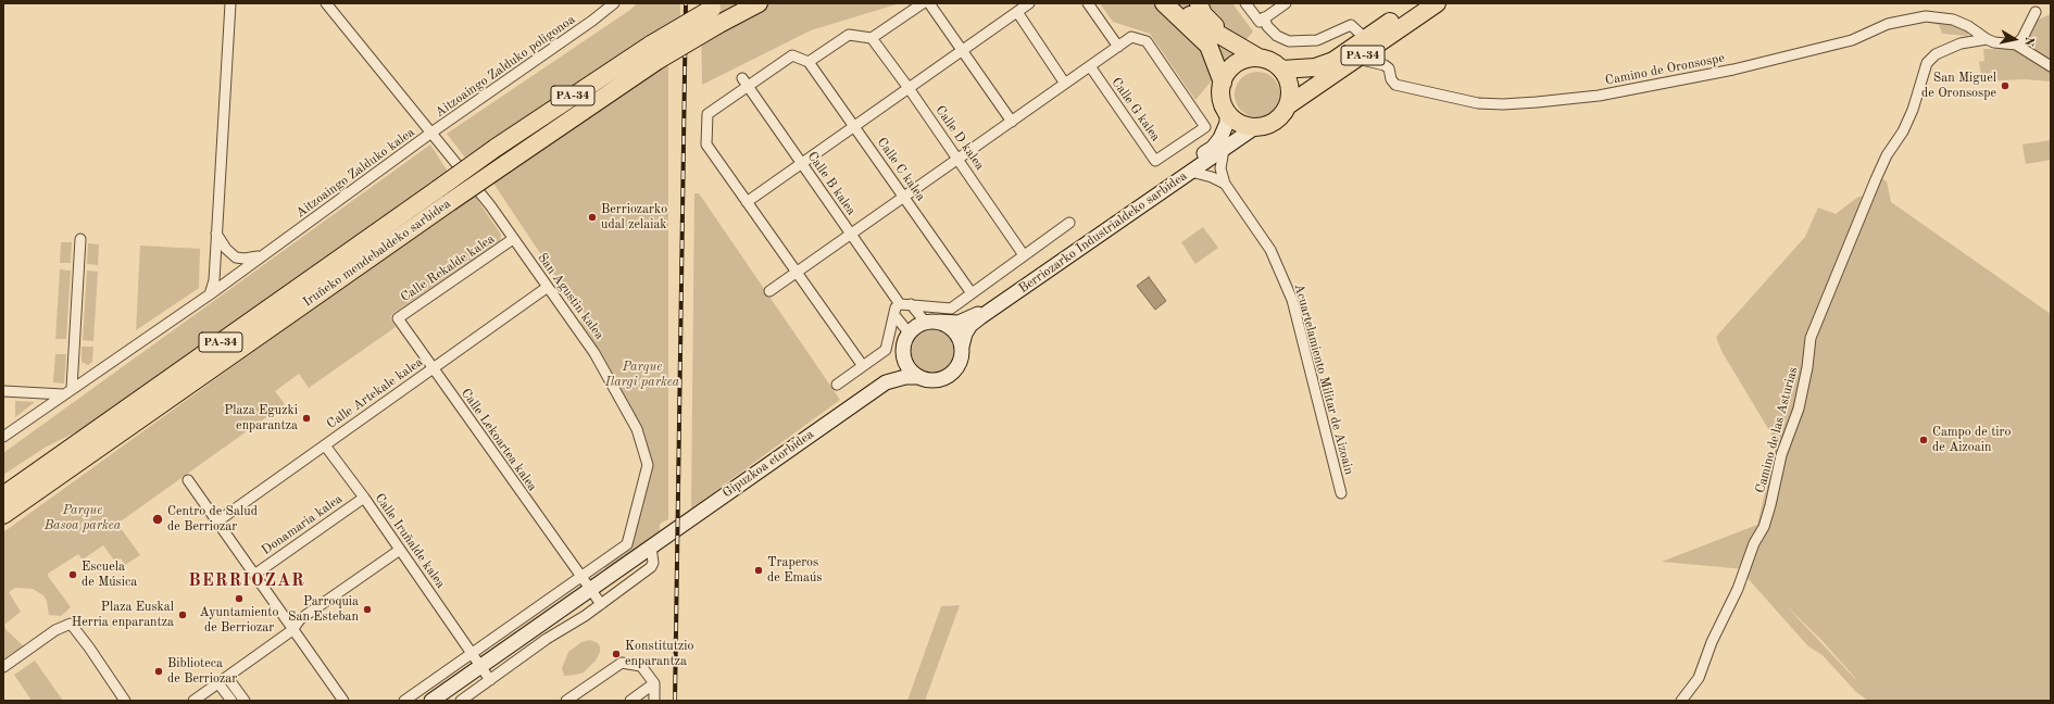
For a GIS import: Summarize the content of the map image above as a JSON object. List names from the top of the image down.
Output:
{
  "streets": {
    "highway": ["PA-34", "Iruñeko mendebaldeko sarbidea"],
    "main road": ["Berriozarko Industrialdeko sarbidea", "Gipuzkoa etorbidea"],
    "street": [
      "Aitzoaingo Zalduko poligonoa",
      "Camino de Oronsospe",
      "Calle G kalea",
      "Calle D kalea",
      "Calle C kalea",
      "Aitzoaingo Zalduko kalea",
      "Calle B kalea",
      "Calle Rekalde kalea",
      "San Agustin kalea",
      "Acuartelamiento Militar de Aizoain",
      "Calle Artekale kalea",
      "Camino de las Asturias",
      "Calle Lekoartea kalea",
      "Donamaria kalea",
      "Calle Iruñalde kalea"
    ]
  },
  "crossings": [
    ["PA-34", "Camino de Oronsospe"],
    ["PA-34", "Berriozarko Industrialdeko sarbidea"],
    ["Aitzoaingo Zalduko poligonoa", "Aitzoaingo Zalduko kalea"],
    ["Aitzoaingo Zalduko poligonoa", "San Agustin kalea"],
    ["Camino de Oronsospe", "Camino de las Asturias"],
    ["Aitzoaingo Zalduko kalea", "San Agustin kalea"],
    ["Berriozarko Industrialdeko sarbidea", "Acuartelamiento Militar de Aizoain"],
    ["Berriozarko Industrialdeko sarbidea", "Gipuzkoa etorbidea"],
    ["Calle Rekalde kalea", "San Agustin kalea"],
    ["Calle Rekalde kalea", "Calle Lekoartea kalea"],
    ["San Agustin kalea", "Calle Artekale kalea"],
    ["San Agustin kalea", "Calle Lekoartea kalea"],
    ["Calle Artekale kalea", "Calle Lekoartea kalea"],
    ["Calle Artekale kalea", "Calle Iruñalde kalea"],
    ["Donamaria kalea", "Calle Iruñalde kalea"]
  ],
  "districts": ["BERRIOZAR"],
  "parks": ["Parque Ilargi parkea", "Parque Basoa parkea"],
  "places": [
    "San Miguel de Oronsospe",
    "Berriozarko udal zelaiak",
    "Plaza Eguzki enparantza",
    "Campo de tiro de Aizoain",
    "Centro de Salud de Berriozar",
    "Traperos de Emaús",
    "Escuela de Música",
    "Ayuntamiento de Berriozar",
    "Parroquia San Esteban",
    "Plaza Euskal Herria enparantza",
    "Konstitutzio enparantza",
    "Biblioteca de Berriozar"
  ],
  "north": "right"
}
